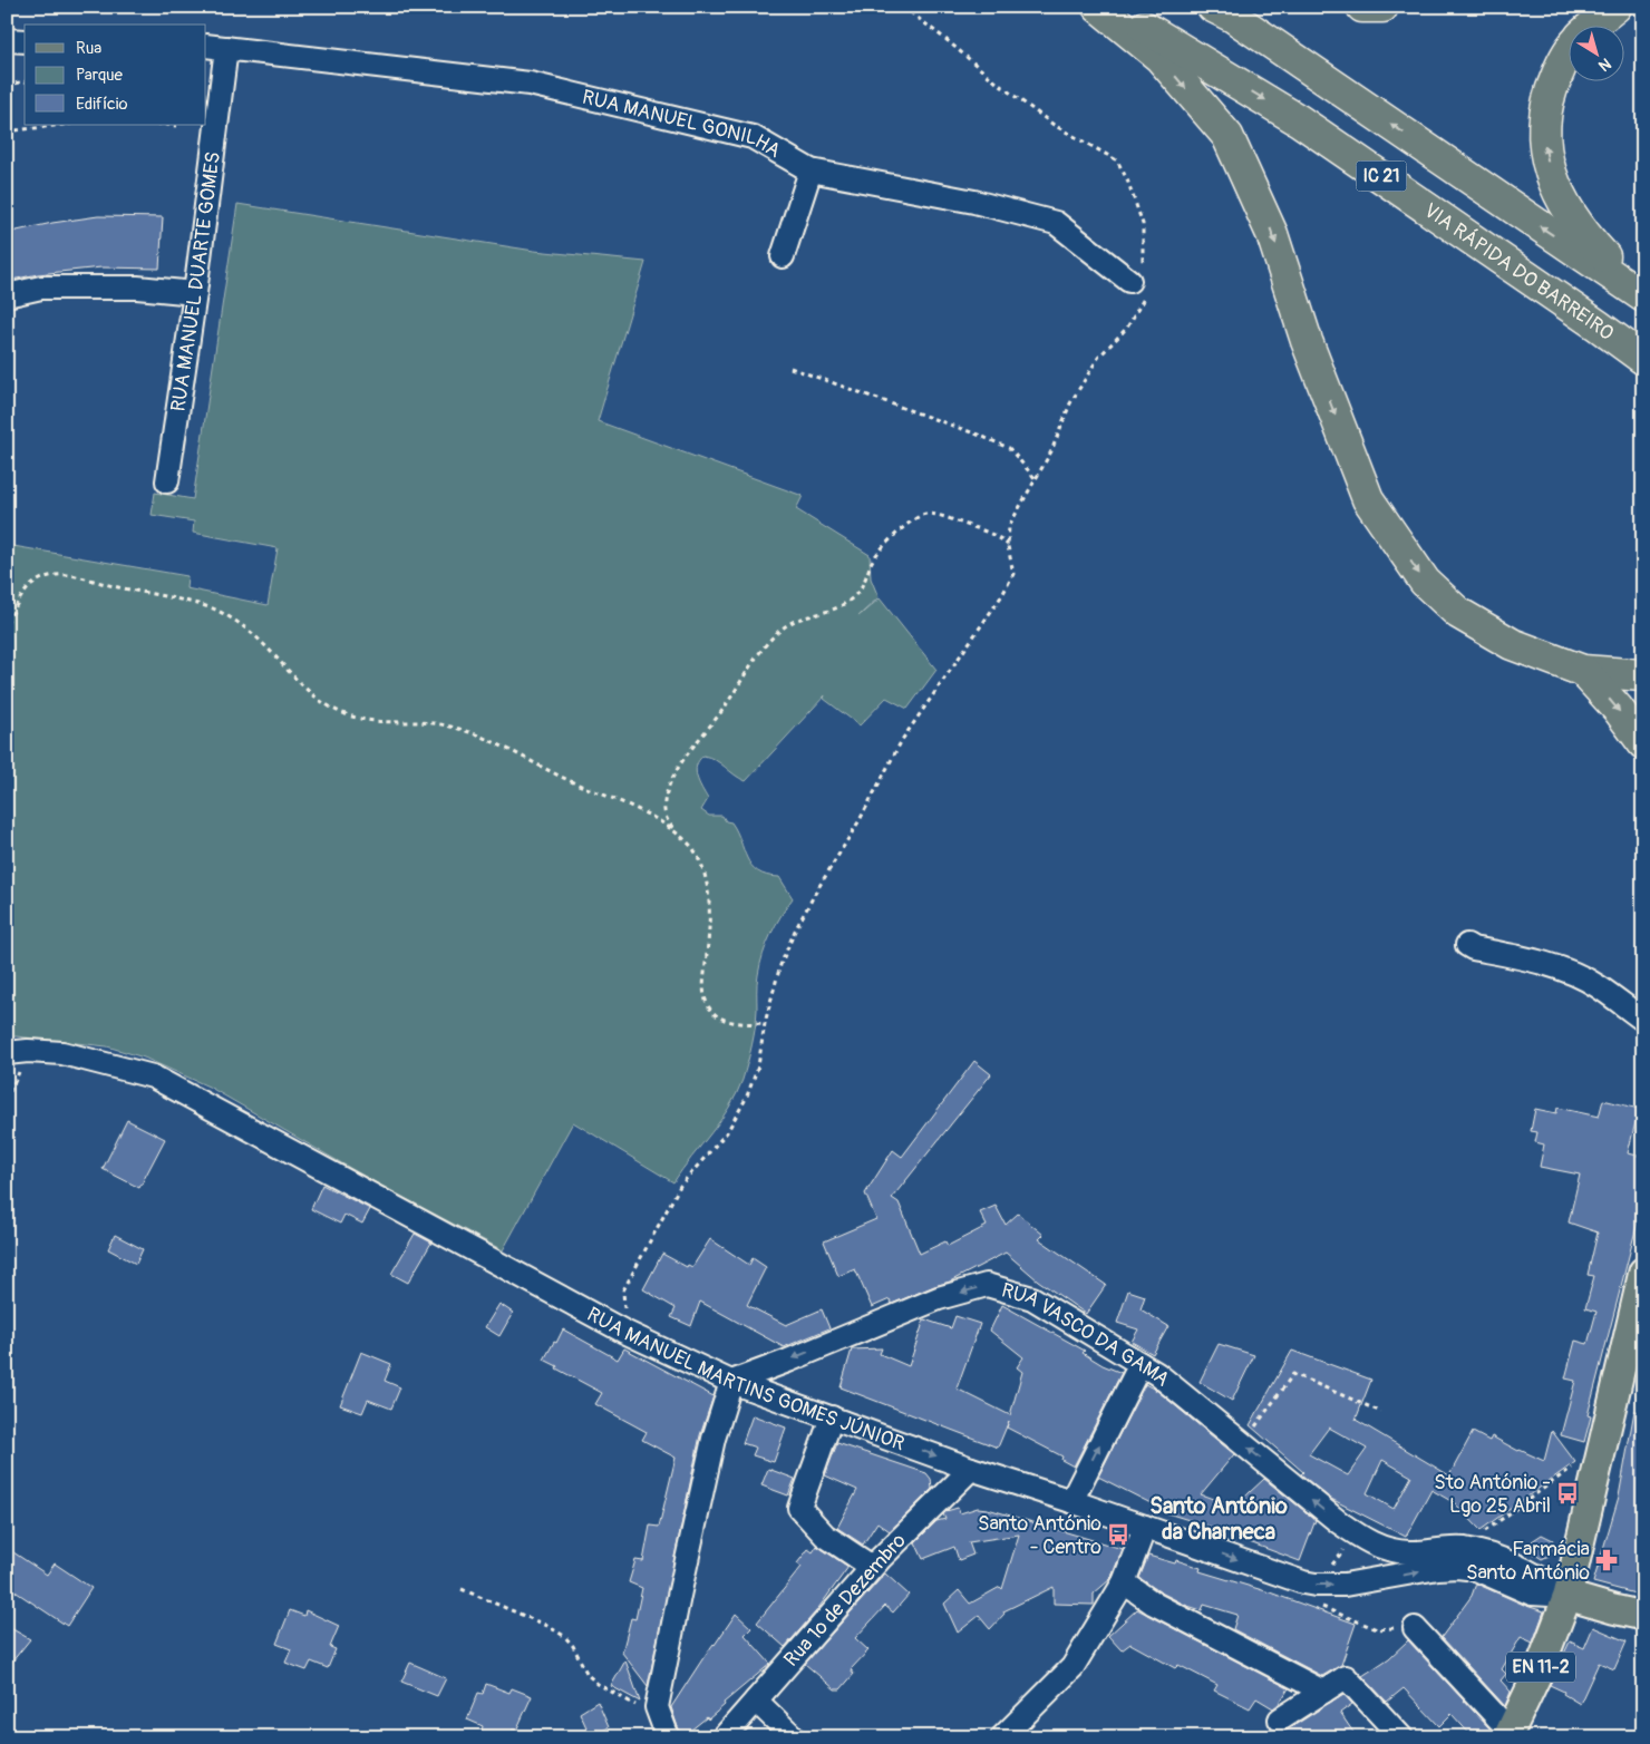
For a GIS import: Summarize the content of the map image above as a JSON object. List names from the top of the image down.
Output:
{
  "streets": {
    "highway": ["IC 21", "VIA RÁPIDA DO BARREIRO"],
    "main road": ["EN 11-2"],
    "street": [
      "RUA MANUEL GONILHA",
      "RUA MANUEL DUARTE GOMES",
      "RUA VASCO DA GAMA",
      "RUA MANUEL MARTINS GOMES JÚNIOR",
      "Rua 1º de Dezembro"
    ]
  },
  "crossings": [
    ["RUA MANUEL GONILHA", "RUA MANUEL DUARTE GOMES"],
    ["RUA VASCO DA GAMA", "RUA MANUEL MARTINS GOMES JÚNIOR"],
    ["RUA VASCO DA GAMA", "EN 11-2"],
    ["RUA MANUEL MARTINS GOMES JÚNIOR", "Rua 1º de Dezembro"],
    ["RUA MANUEL MARTINS GOMES JÚNIOR", "EN 11-2"]
  ],
  "one_way": ["RUA VASCO DA GAMA"],
  "districts": ["Santo António da Charneca"],
  "places": {
    "bus stop": ["Stº António - Lgº 25 Abril", "Santo António - Centro"],
    "pharmacy": ["Farmácia Santo António"]
  },
  "legend": ["Rua", "Parque", "Edifício"],
  "north": "bottom right"
}
